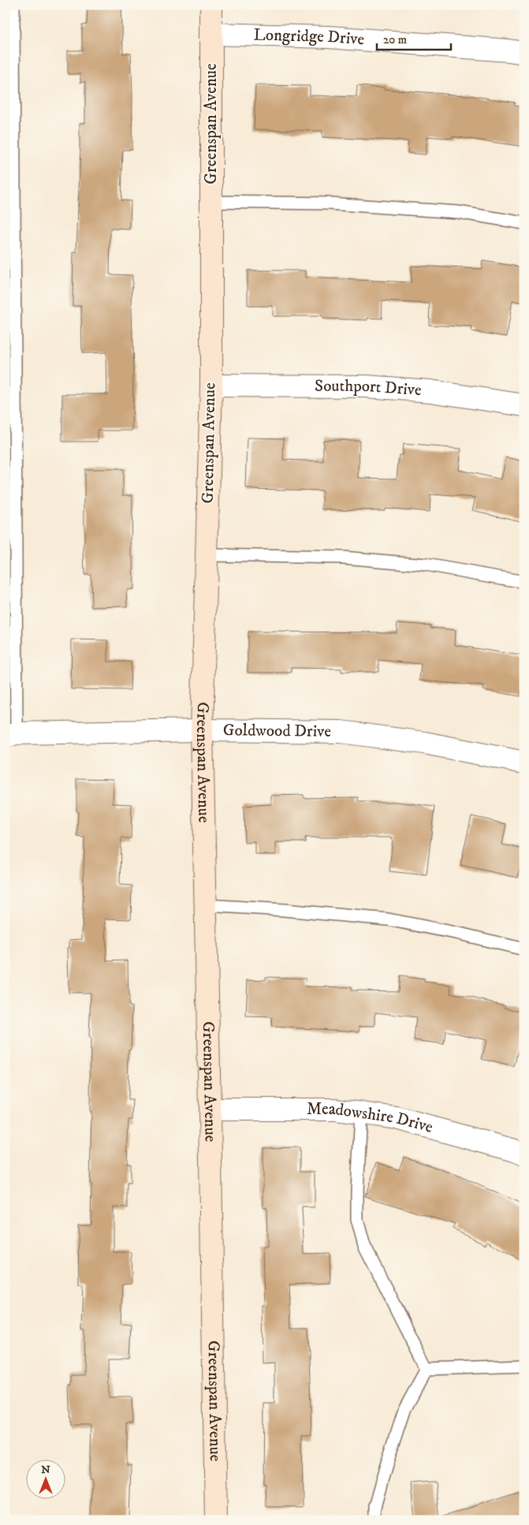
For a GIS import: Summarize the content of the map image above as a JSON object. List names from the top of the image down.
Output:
{
  "streets": {
    "street": [
      "Longridge Drive",
      "Greenspan Avenue",
      "Southport Drive",
      "Goldwood Drive",
      "Meadowshire Drive"
    ]
  },
  "crossings": [
    ["Longridge Drive", "Greenspan Avenue"],
    ["Greenspan Avenue", "Southport Drive"],
    ["Greenspan Avenue", "Goldwood Drive"],
    ["Greenspan Avenue", "Meadowshire Drive"]
  ],
  "scale_bar": "20 m",
  "north": "top"
}
